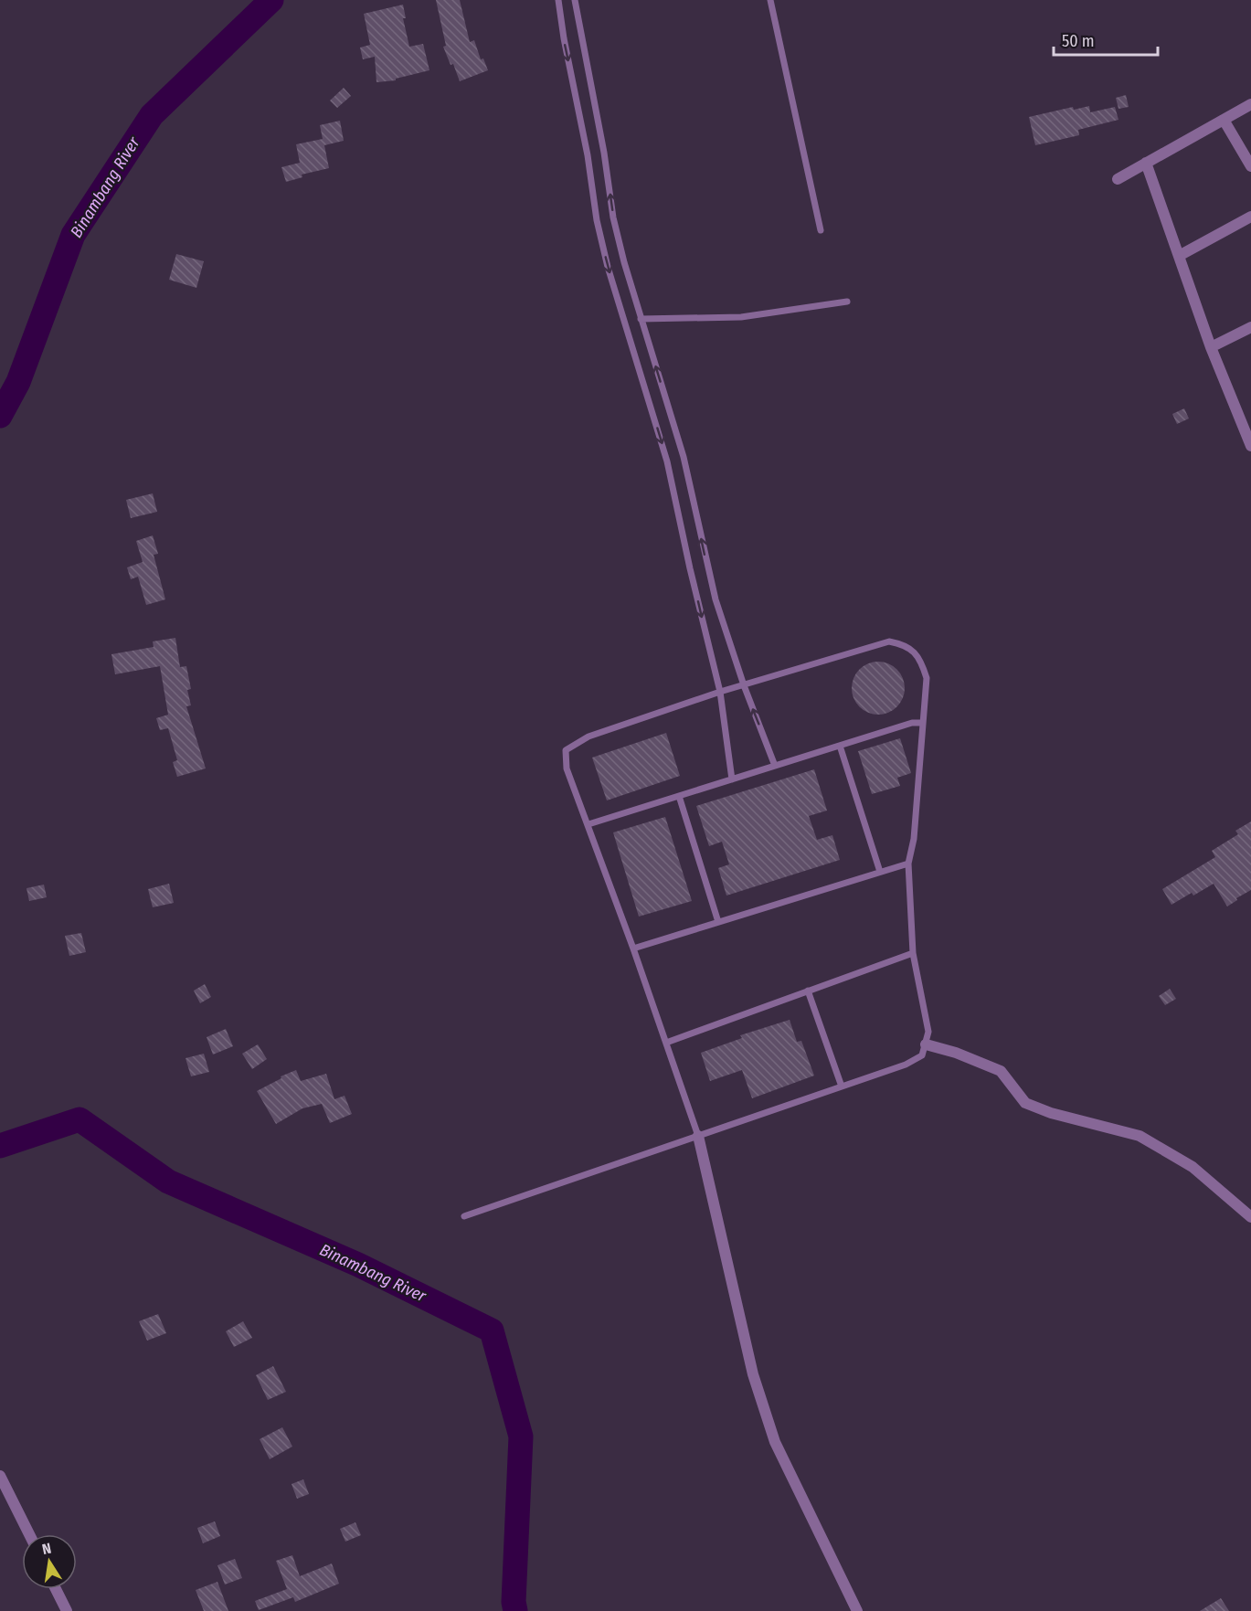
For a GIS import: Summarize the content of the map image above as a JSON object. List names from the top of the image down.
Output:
{
  "water": ["Binambang River"],
  "scale_bar": "50 m",
  "north": "top"
}
